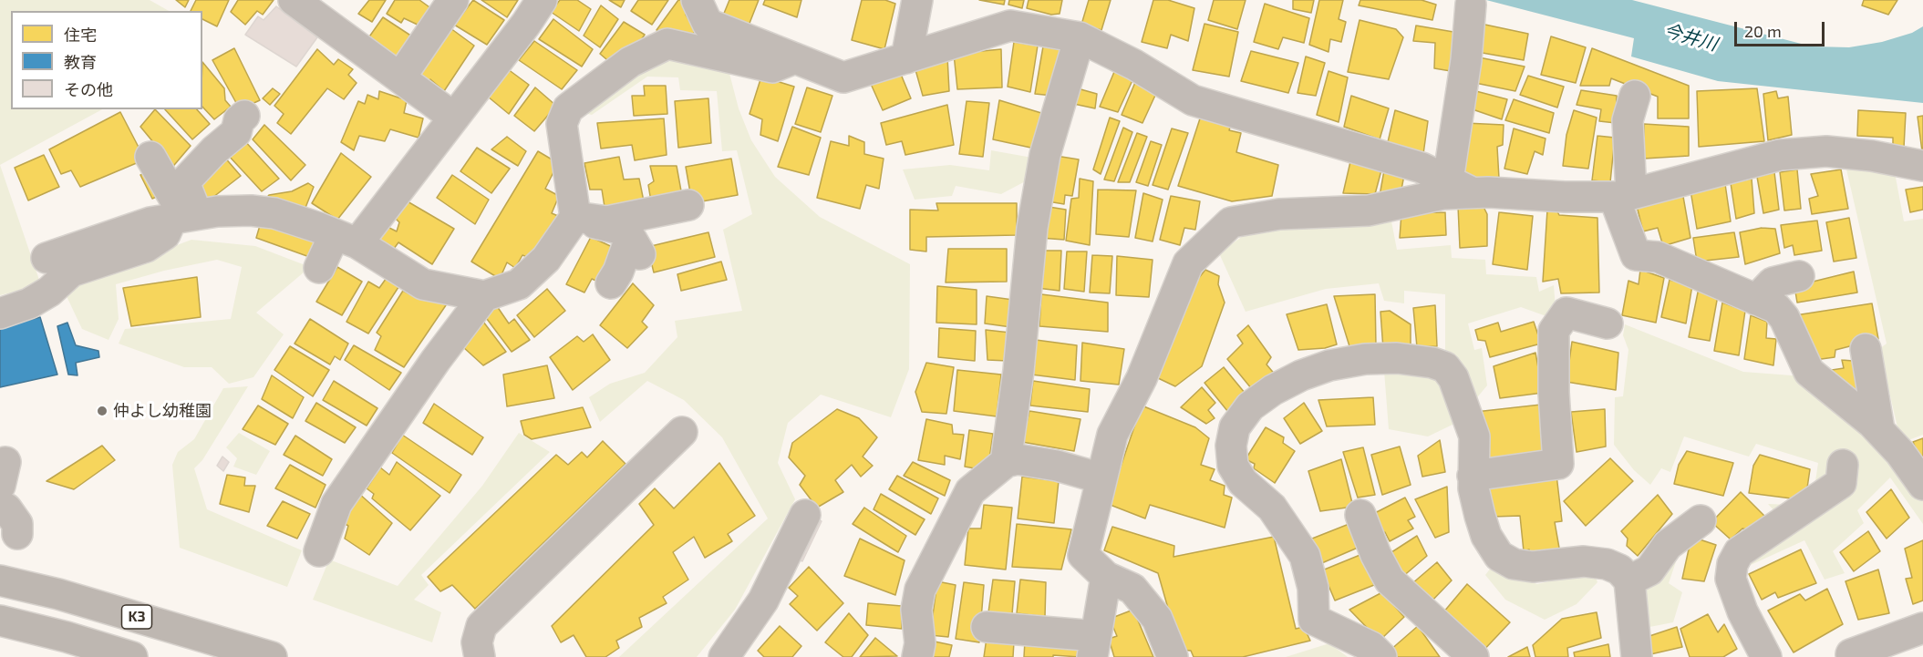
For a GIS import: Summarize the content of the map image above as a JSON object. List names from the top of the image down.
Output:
{
  "streets": {
    "highway": ["K3"]
  },
  "water": ["今井川"],
  "places": ["仲よし幼稚園"],
  "legend": ["住宅", "教育", "その他"],
  "scale_bar": "20 m"
}
